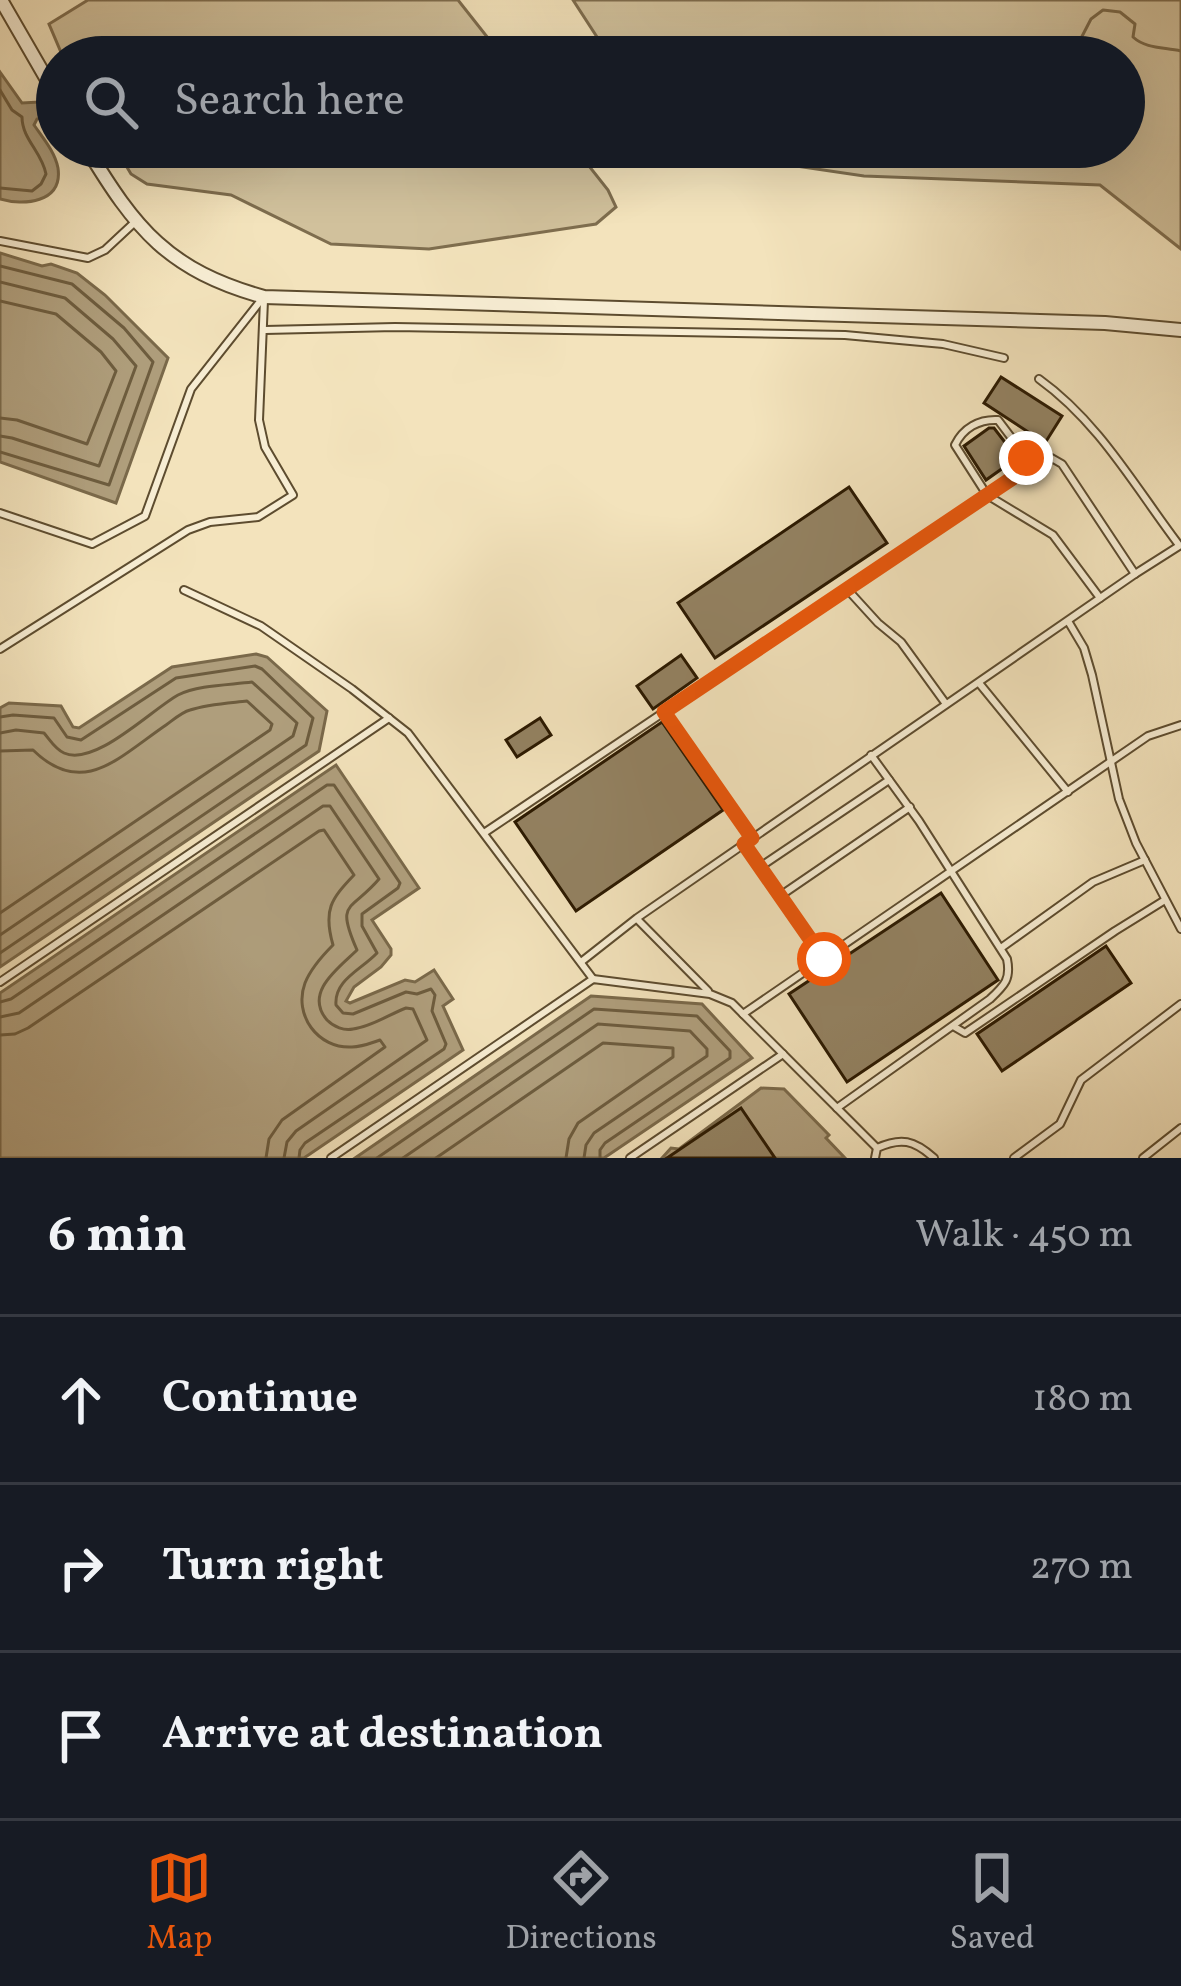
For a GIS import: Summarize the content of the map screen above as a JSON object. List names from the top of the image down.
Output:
{
  "page": {
    "search": "Search here",
    "heading": ["6 min", "Walk · 450 m"],
    "list": [
      ["Continue", "180 m"],
      ["Turn right", "270 m"],
      "Arrive at destination"
    ],
    "nav": ["Map", "Directions", "Saved"]
  }
}
